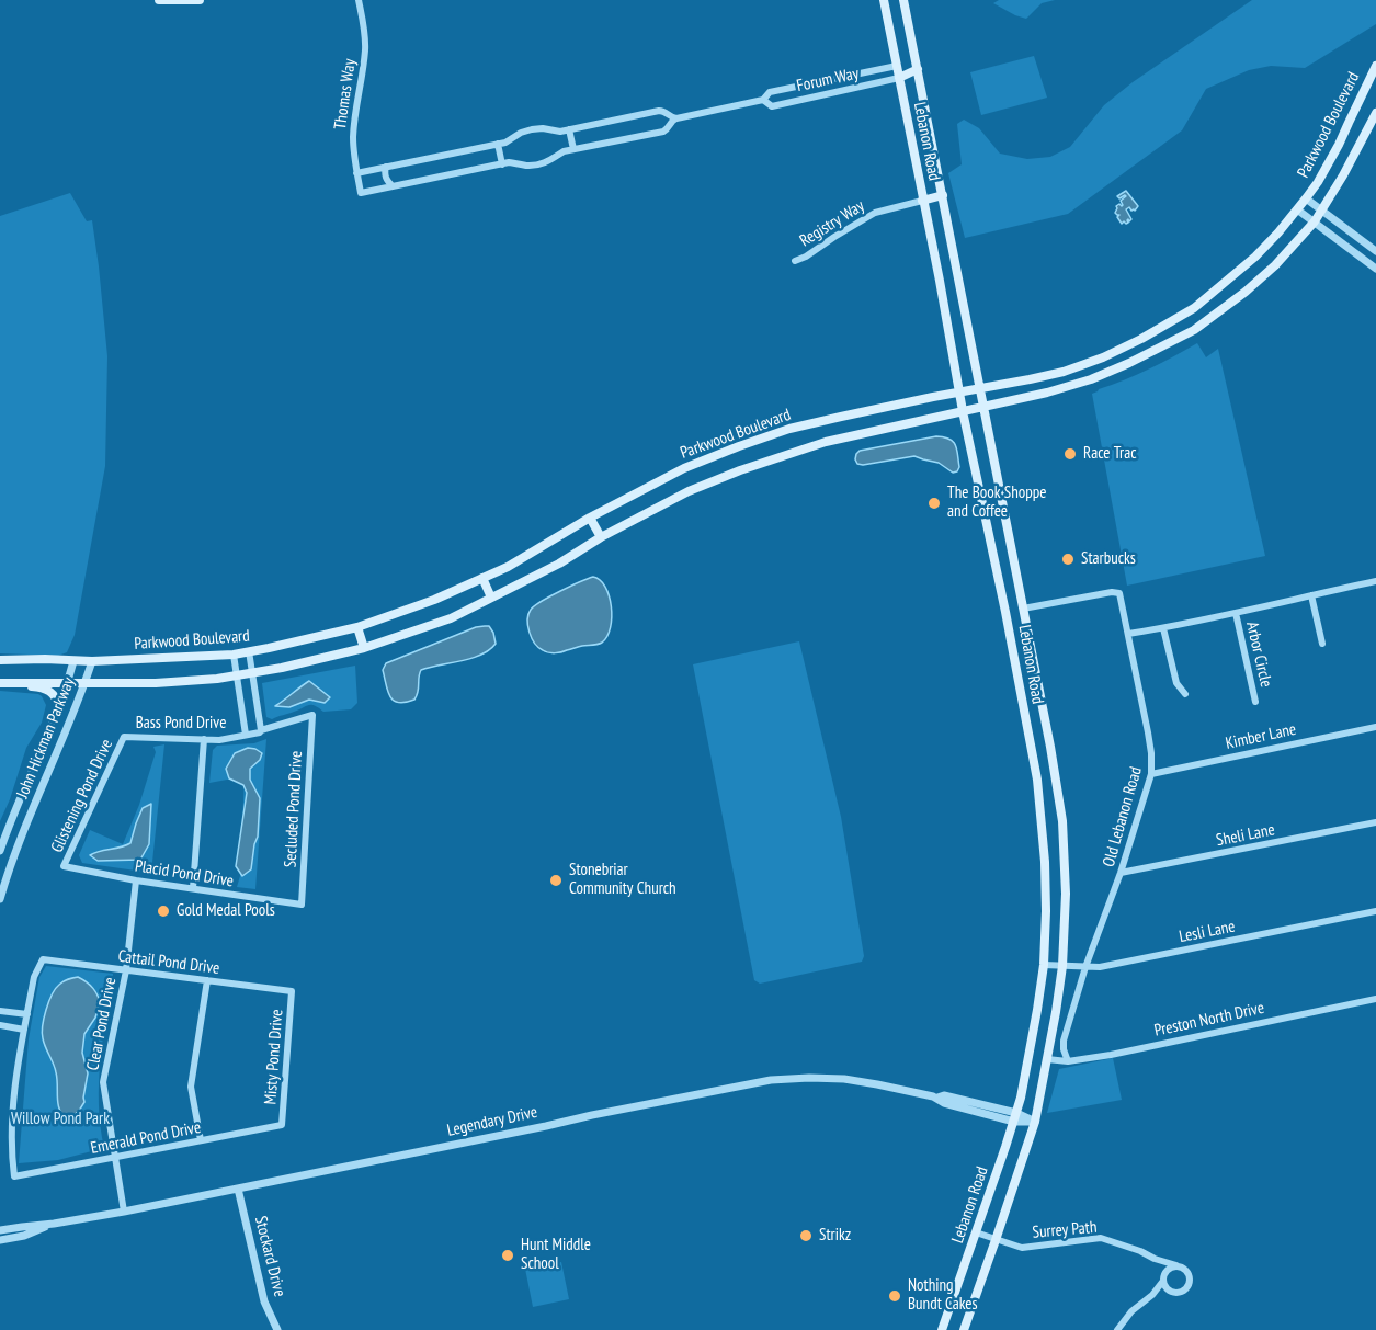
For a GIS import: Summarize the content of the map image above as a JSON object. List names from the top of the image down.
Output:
{
  "streets": {
    "main road": ["Parkwood Boulevard", "Lebanon Road"],
    "street": [
      "Forum Way",
      "Thomas Way",
      "Registry Way",
      "Arbor Circle",
      "Bass Pond Drive",
      "Kimber Lane",
      "John Hickman Parkway",
      "Glistening Pond Drive",
      "Secluded Pond Drive",
      "Old Lebanon Road",
      "Sheli Lane",
      "Placid Pond Drive",
      "Lesli Lane",
      "Cattail Pond Drive",
      "Preston North Drive",
      "Clear Pond Drive",
      "Misty Pond Drive",
      "Legendary Drive",
      "Emerald Pond Drive",
      "Surrey Path",
      "Stockard Drive"
    ]
  },
  "crossings": [
    ["Forum Way", "Thomas Way"],
    ["Forum Way", "Lebanon Road"],
    ["Parkwood Boulevard", "Lebanon Road"],
    ["Parkwood Boulevard", "John Hickman Parkway"],
    ["Lebanon Road", "Registry Way"],
    ["Lebanon Road", "Old Lebanon Road"],
    ["Lebanon Road", "Lesli Lane"],
    ["Lebanon Road", "Preston North Drive"],
    ["Lebanon Road", "Legendary Drive"],
    ["Lebanon Road", "Surrey Path"],
    ["Bass Pond Drive", "Glistening Pond Drive"],
    ["Bass Pond Drive", "Secluded Pond Drive"],
    ["Kimber Lane", "Old Lebanon Road"],
    ["Glistening Pond Drive", "Placid Pond Drive"],
    ["Secluded Pond Drive", "Placid Pond Drive"],
    ["Old Lebanon Road", "Sheli Lane"],
    ["Old Lebanon Road", "Lesli Lane"],
    ["Old Lebanon Road", "Preston North Drive"],
    ["Placid Pond Drive", "Clear Pond Drive"],
    ["Cattail Pond Drive", "Clear Pond Drive"],
    ["Cattail Pond Drive", "Misty Pond Drive"],
    ["Clear Pond Drive", "Legendary Drive"],
    ["Clear Pond Drive", "Emerald Pond Drive"],
    ["Misty Pond Drive", "Emerald Pond Drive"],
    ["Legendary Drive", "Stockard Drive"]
  ],
  "parks": ["Willow Pond Park"],
  "places": [
    "Race Trac",
    "The Book Shoppe and Coffee",
    "Starbucks",
    "Stonebriar Community Church",
    "Gold Medal Pools",
    "Strikz",
    "Hunt Middle School",
    "Nothing Bundt Cakes"
  ]
}
